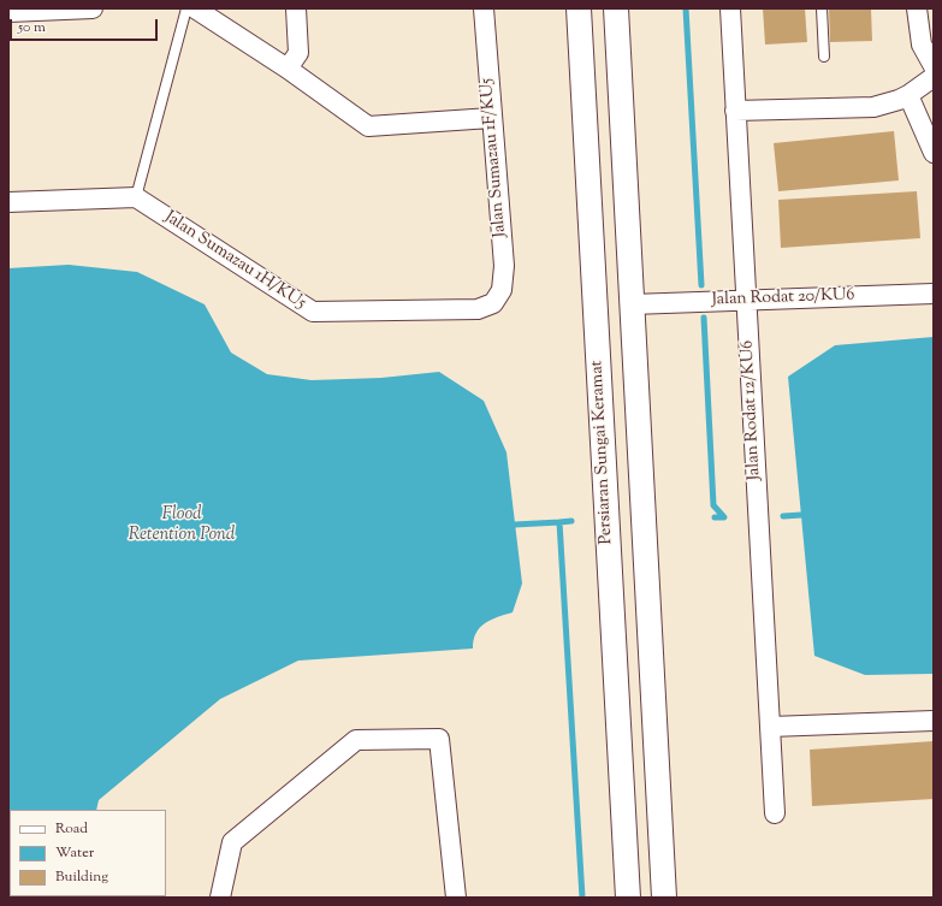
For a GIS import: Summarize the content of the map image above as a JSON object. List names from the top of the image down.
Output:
{
  "streets": {
    "street": [
      "Jalan Sumazau 1F/KU5",
      "Jalan Sumazau 1H/KU5",
      "Jalan Rodat 20/KU6",
      "Jalan Rodat 12/KU6",
      "Persiaran Sungai Keramat"
    ]
  },
  "crossings": [
    ["Jalan Sumazau 1F/KU5", "Jalan Sumazau 1H/KU5"],
    ["Jalan Rodat 20/KU6", "Jalan Rodat 12/KU6"]
  ],
  "water": ["Flood Retention Pond"],
  "legend": ["Road", "Water", "Building"],
  "scale_bar": "50 m"
}
